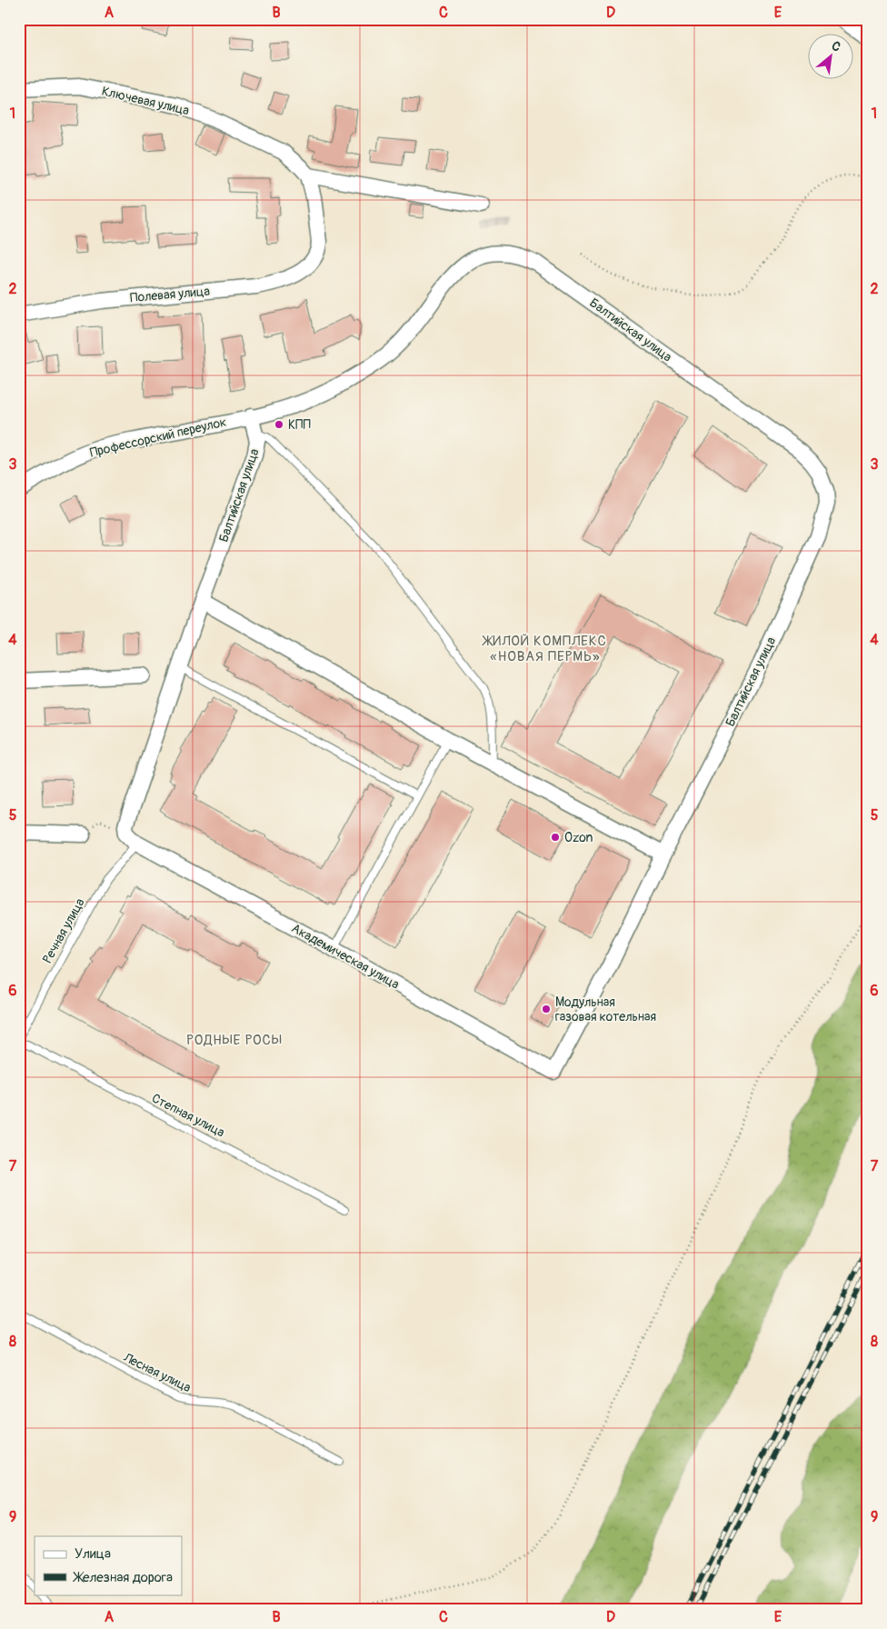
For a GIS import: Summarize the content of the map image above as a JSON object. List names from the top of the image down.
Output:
{
  "streets": {
    "street": [
      "Ключевая улица",
      "Полевая улица",
      "Балтийская улица",
      "Профессорский переулок",
      "Академическая улица"
    ],
    "lane": ["Речная улица", "Степная улица", "Лесная улица"]
  },
  "crossings": [
    ["Ключевая улица", "Полевая улица"],
    ["Балтийская улица", "Профессорский переулок"],
    ["Балтийская улица", "Речная улица"],
    ["Балтийская улица", "Академическая улица"],
    ["Речная улица", "Академическая улица"]
  ],
  "districts": ["ЖИЛОЙ КОМПЛЕКС «НОВАЯ ПЕРМЬ»", "РОДНЫЕ РОСЫ"],
  "places": ["КПП", "Ozon", "Модульная газовая котельная"],
  "legend": ["Улица", "Железная дорога"],
  "north": "top right",
  "grid": {
    "columns": [
      "A",
      "B",
      "C",
      "D",
      "E"
    ],
    "rows": [
      "1",
      "2",
      "3",
      "4",
      "5",
      "6",
      "7",
      "8",
      "9"
    ]
  }
}
